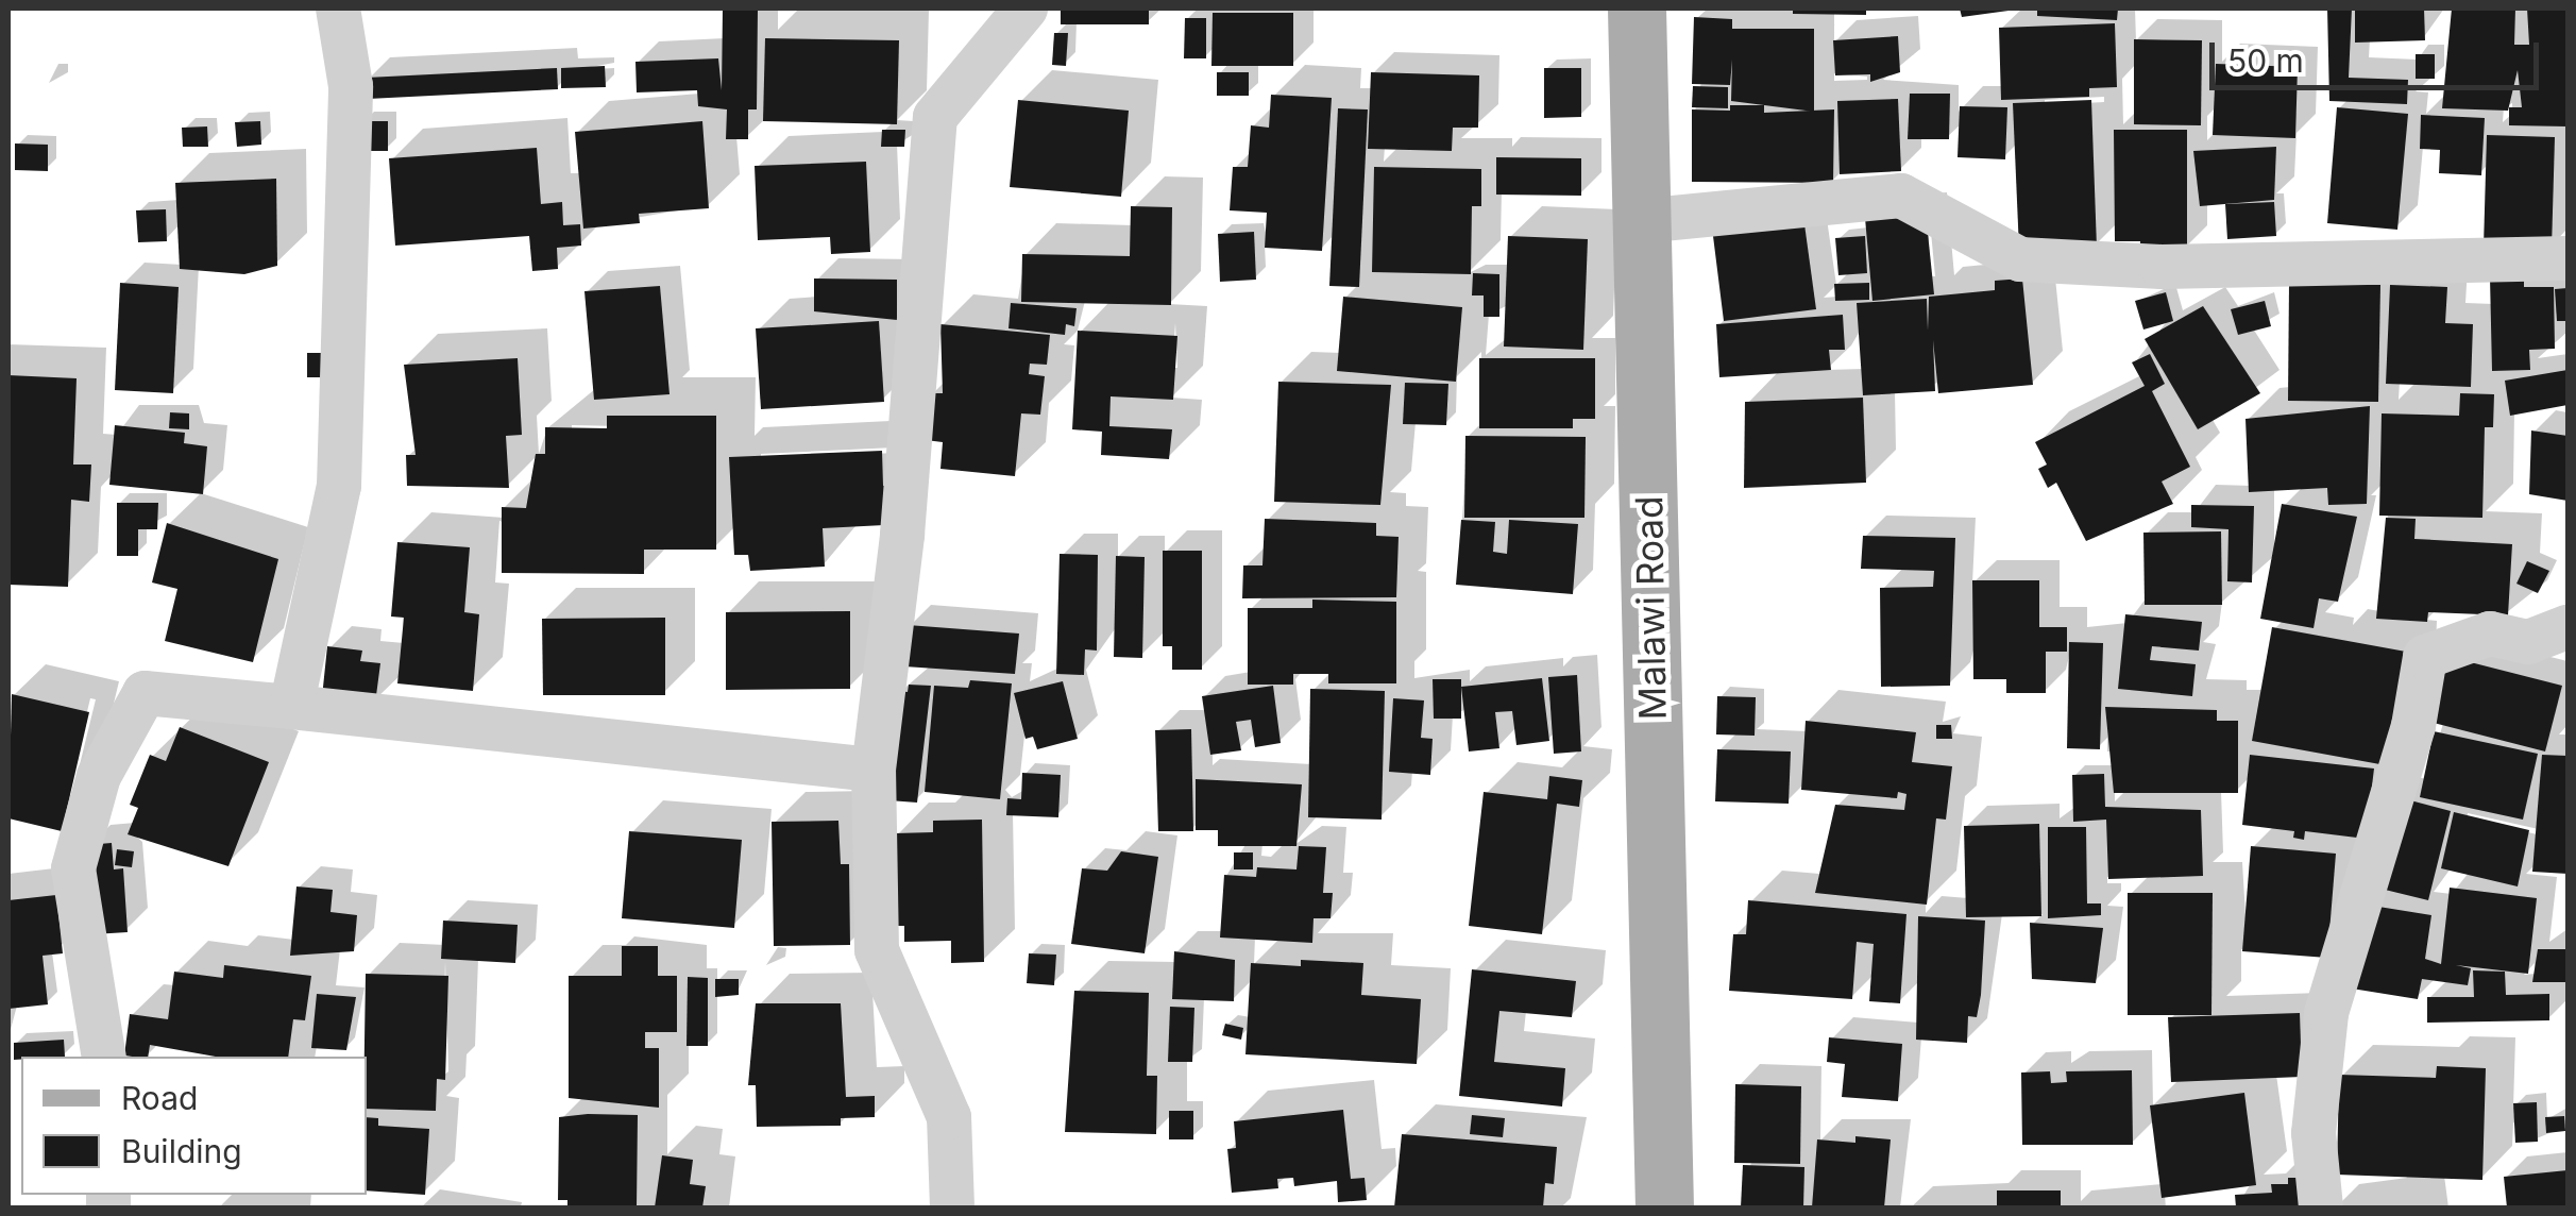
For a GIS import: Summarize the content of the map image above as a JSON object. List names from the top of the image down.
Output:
{
  "streets": {
    "main road": ["Malawi Road"]
  },
  "legend": ["Road", "Building"],
  "scale_bar": "50 m"
}
